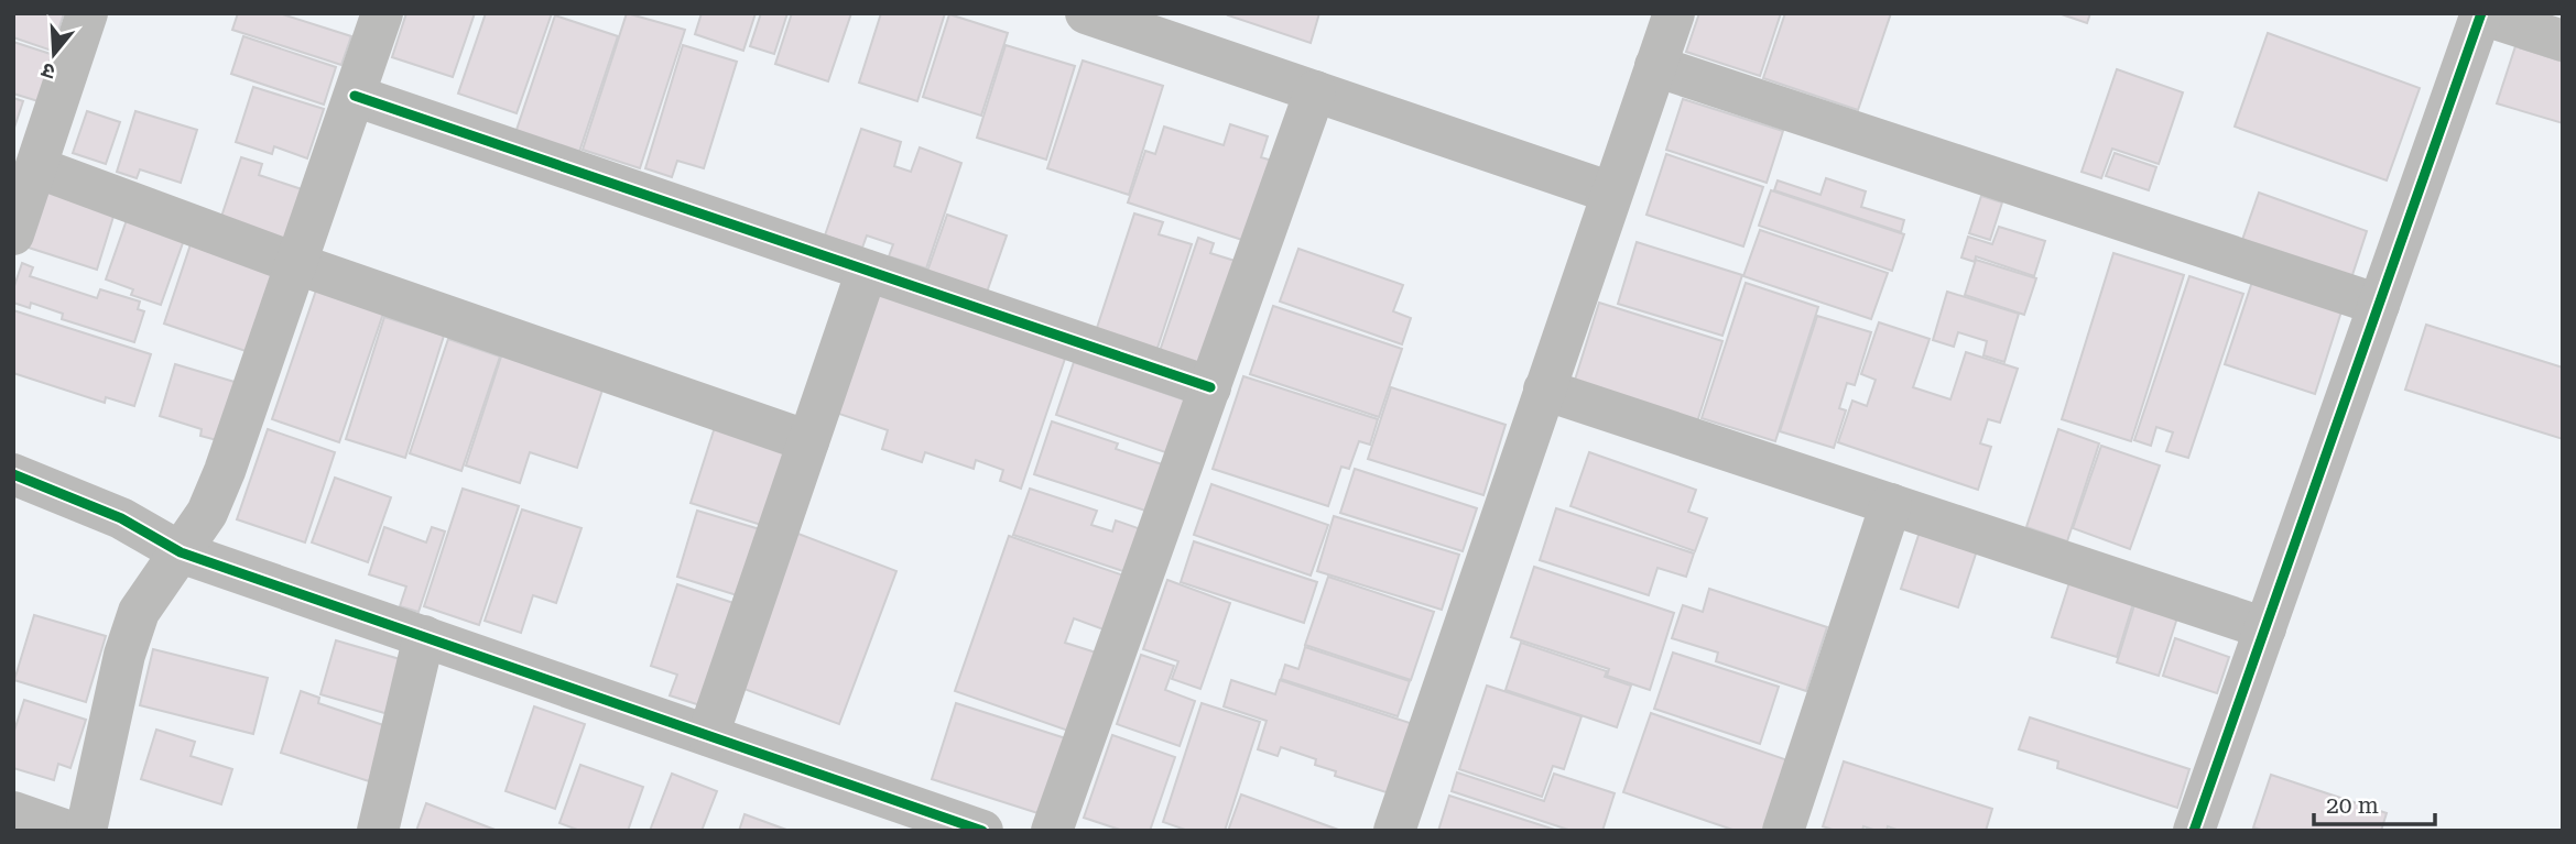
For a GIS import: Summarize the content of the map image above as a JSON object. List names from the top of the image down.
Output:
{
  "scale_bar": "20 m",
  "north": "bottom"
}
